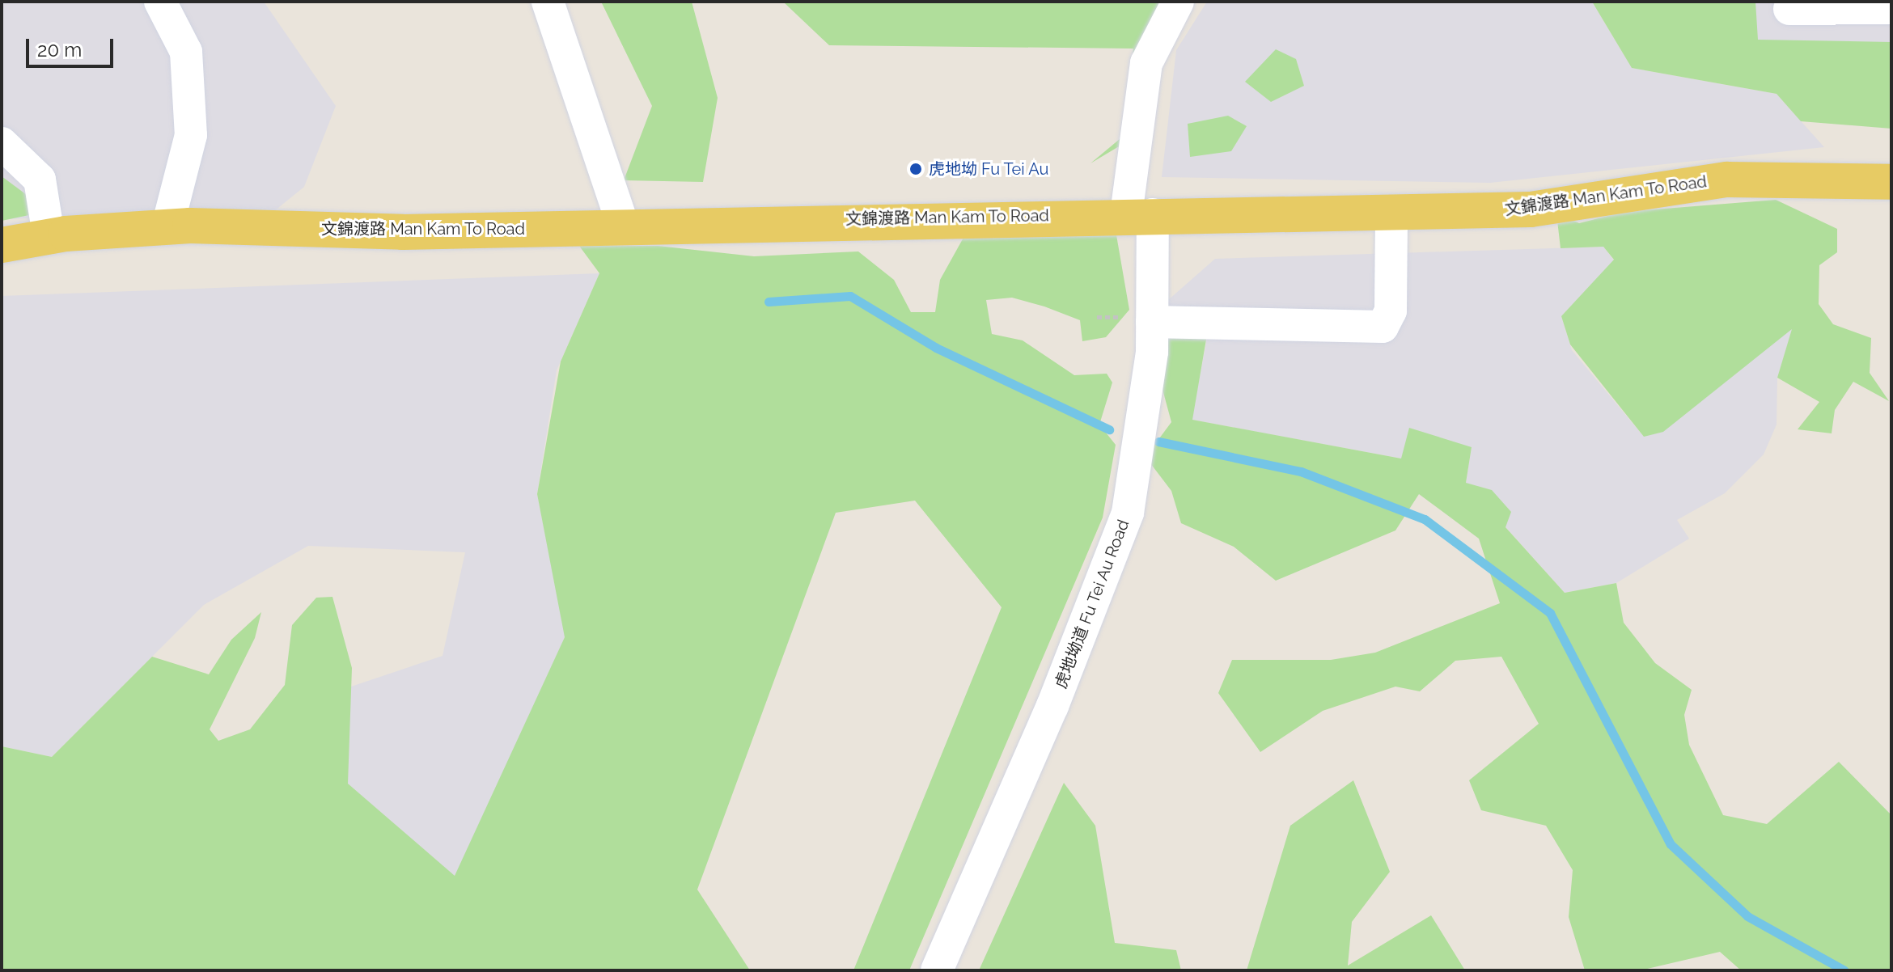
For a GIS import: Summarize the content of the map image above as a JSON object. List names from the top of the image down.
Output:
{
  "streets": {
    "main road": ["文錦渡路 Man Kam To Road"],
    "street": ["虎地坳道 Fu Tei Au Road"]
  },
  "crossings": [
    ["文錦渡路 Man Kam To Road", "虎地坳道 Fu Tei Au Road"]
  ],
  "places": ["虎地坳 Fu Tei Au"],
  "scale_bar": "20 m"
}
